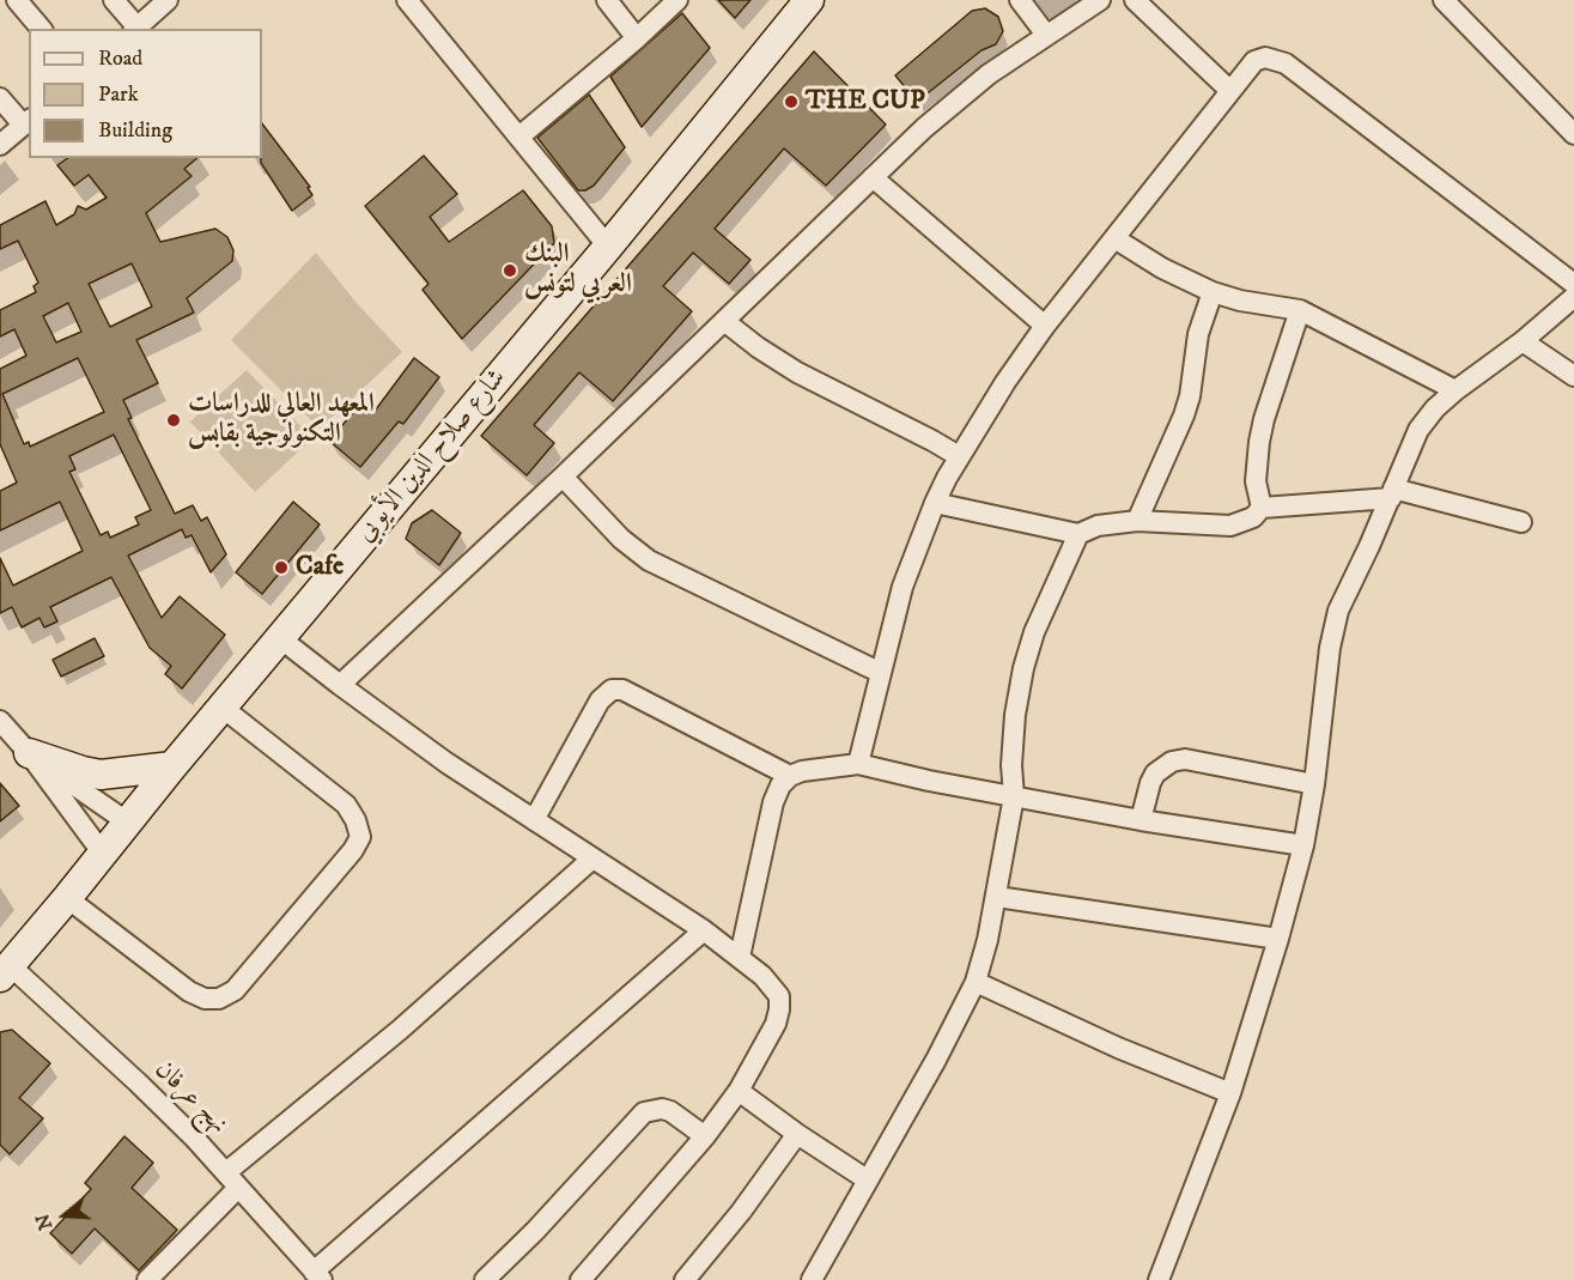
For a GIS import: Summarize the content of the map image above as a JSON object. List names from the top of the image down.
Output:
{
  "streets": {
    "main road": ["شارع صلاح الدين الأيوبي"],
    "street": ["نهج عرفان"]
  },
  "crossings": [
    ["شارع صلاح الدين الأيوبي", "نهج عرفان"]
  ],
  "places": [
    "THE CUP",
    "البنك العربي لتونس",
    "المعهد العالي للدراسات التكنولوجية بقابس",
    "Cafe"
  ],
  "legend": ["Road", "Park", "Building"],
  "north": "left"
}
